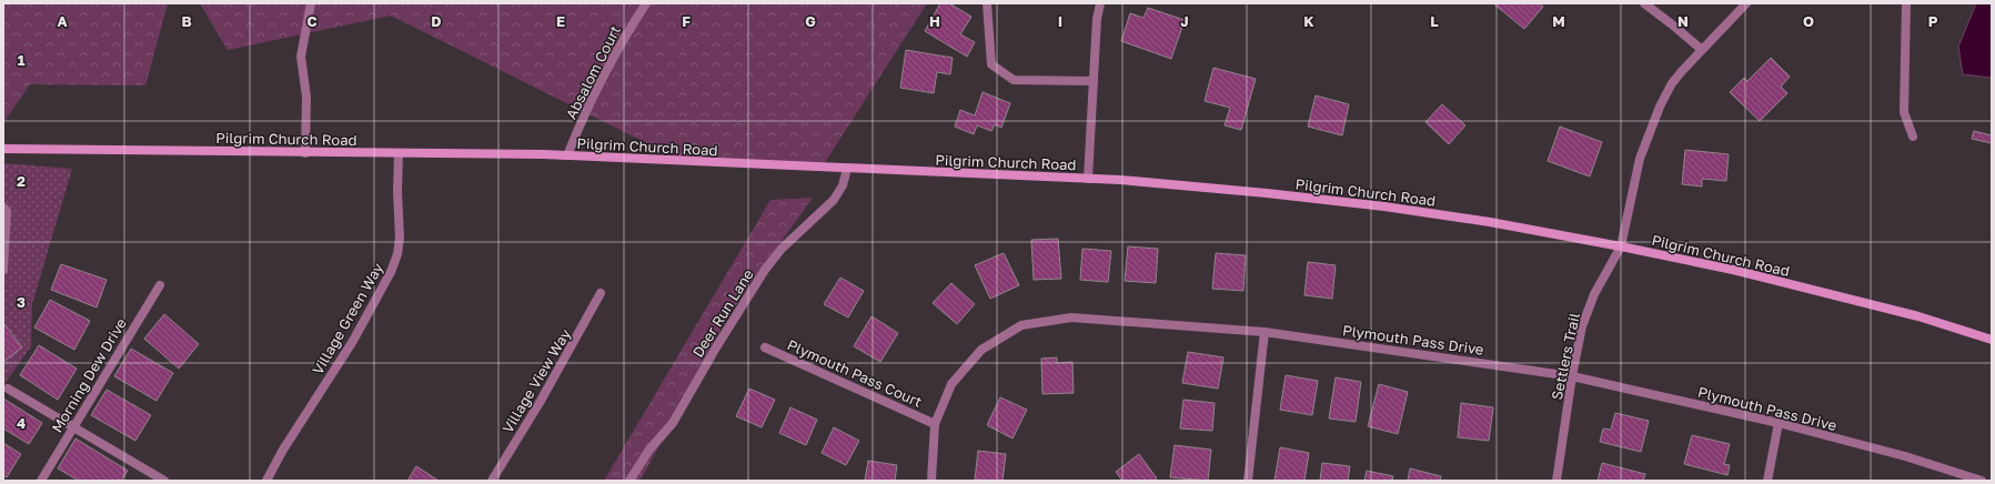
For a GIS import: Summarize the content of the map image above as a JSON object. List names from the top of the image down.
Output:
{
  "streets": {
    "street": [
      "Absalom Court",
      "Pilgrim Church Road",
      "Deer Run Lane",
      "Village Green Way",
      "Plymouth Pass Drive",
      "Settlers Trail",
      "Plymouth Pass Court",
      "Morning Dew Drive",
      "Village View Way"
    ]
  },
  "crossings": [
    ["Absalom Court", "Pilgrim Church Road"],
    ["Pilgrim Church Road", "Deer Run Lane"],
    ["Pilgrim Church Road", "Village Green Way"],
    ["Pilgrim Church Road", "Settlers Trail"],
    ["Plymouth Pass Drive", "Settlers Trail"],
    ["Plymouth Pass Drive", "Plymouth Pass Court"]
  ],
  "grid": {
    "columns": [
      "A",
      "B",
      "C",
      "D",
      "E",
      "F",
      "G",
      "H",
      "I",
      "J",
      "K",
      "L",
      "M",
      "N",
      "O",
      "P"
    ],
    "rows": [
      "1",
      "2",
      "3",
      "4"
    ]
  }
}
